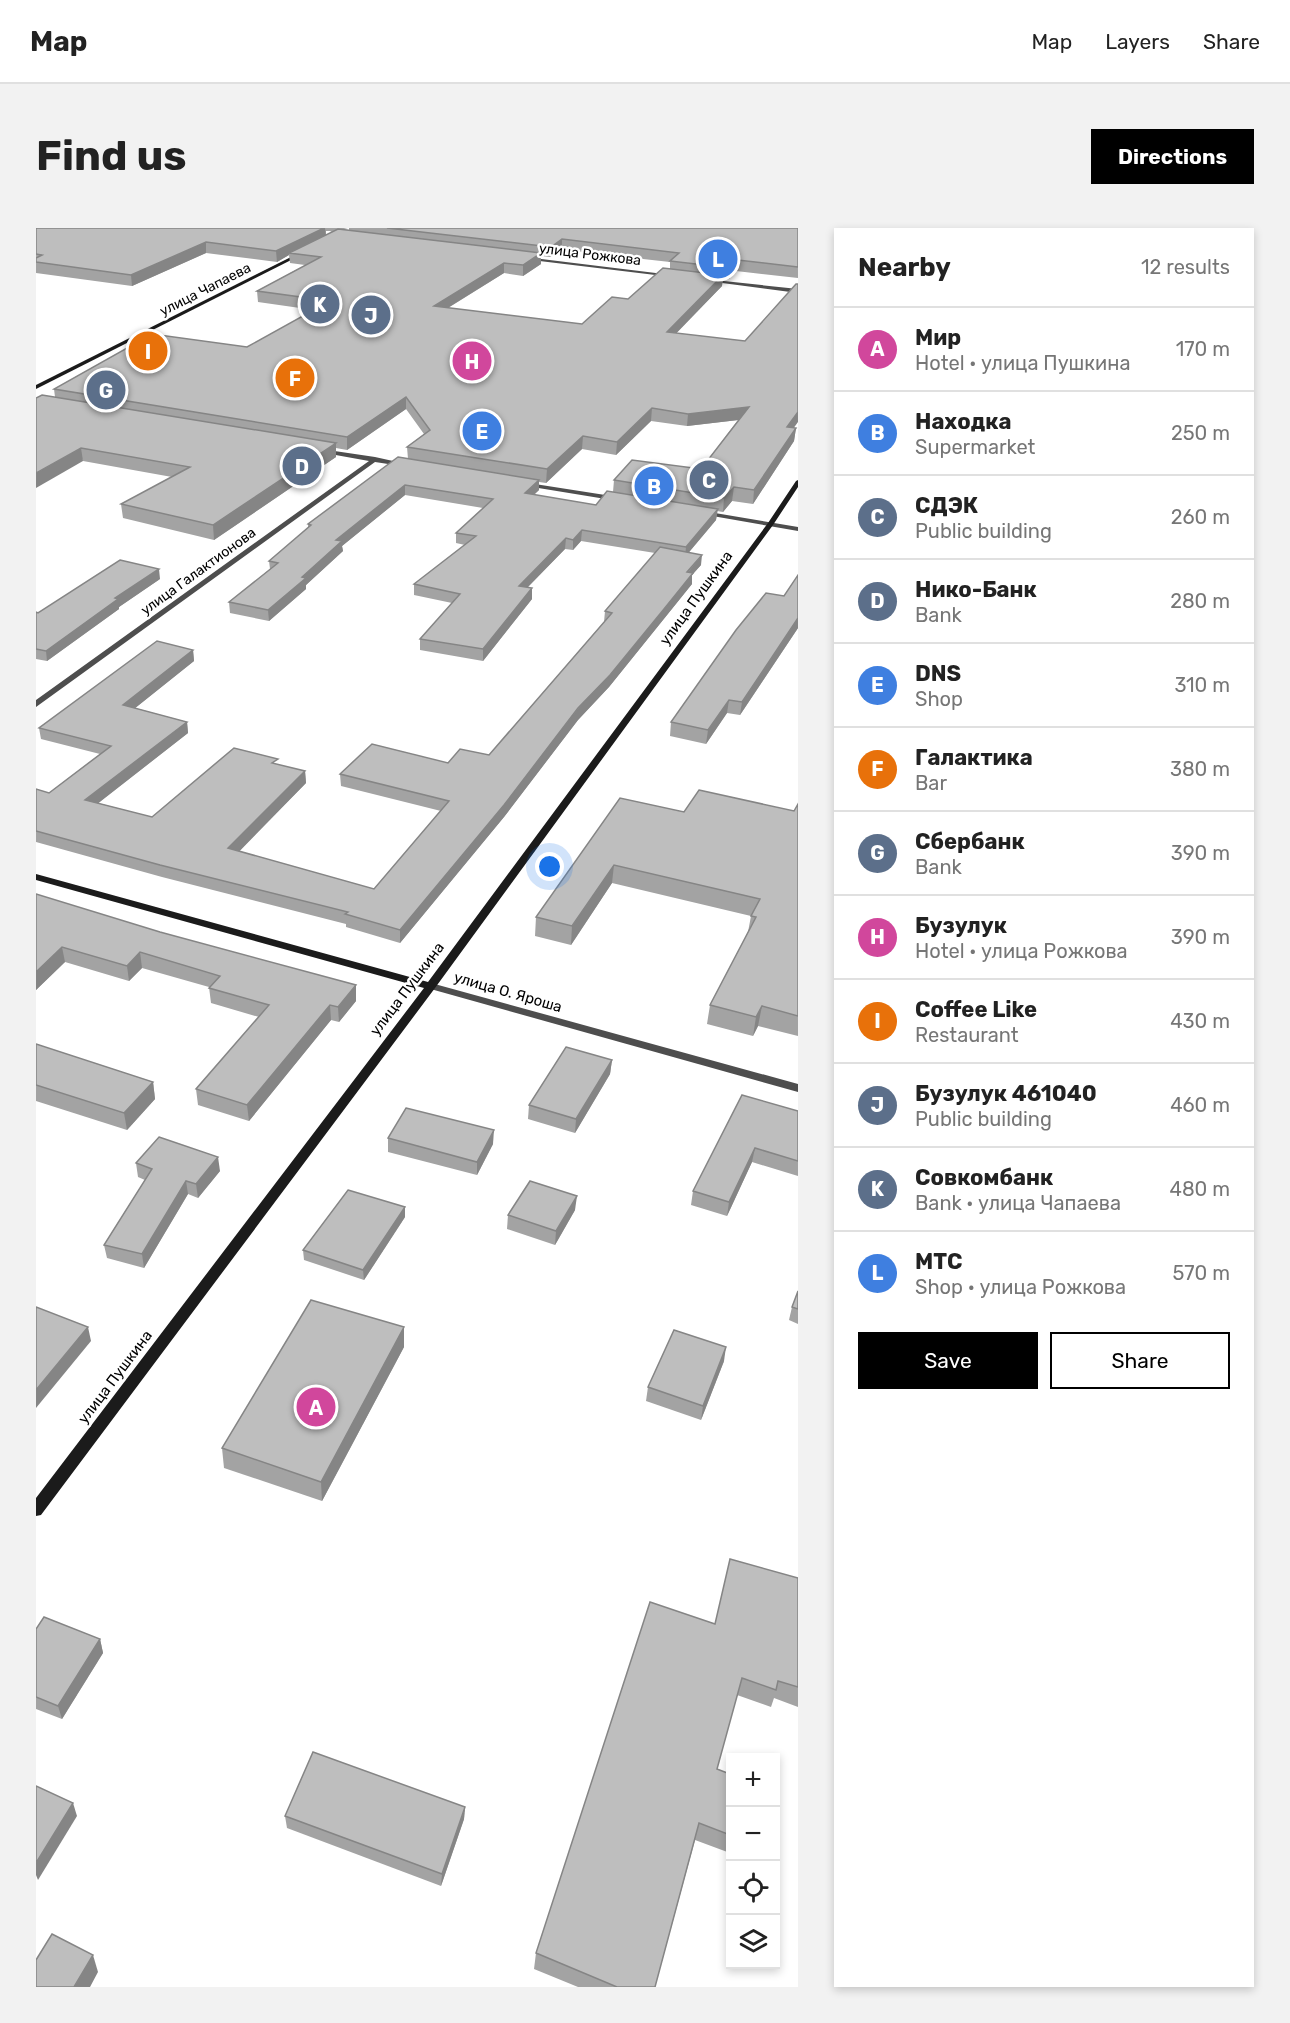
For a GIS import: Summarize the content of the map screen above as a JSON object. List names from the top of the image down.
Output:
{
  "streets": {
    "main road": ["улица Чапаева", "улица Пушкина", "улица О. Яроша"],
    "street": ["улица Рожкова", "улица Галактионова"]
  },
  "crossings": [
    ["улица Пушкина", "улица О. Яроша"]
  ],
  "page": {
    "header": "Map",
    "nav": ["Map", "Layers", "Share"],
    "buttons": [
      "Directions",
      ["Save", "Share"]
    ],
    "title": "Find us",
    "heading": ["Nearby", "12 results"],
    "pins": [
      "L",
      "K",
      "J",
      "I",
      "H",
      "F",
      "G",
      "E",
      "D",
      "C",
      "B",
      "A"
    ],
    "list": [
      {
        "mark": "A",
        "name": "Мир",
        "note": "Hotel · улица Пушкина",
        "value": "170 m"
      },
      {
        "mark": "B",
        "name": "Находка",
        "note": "Supermarket",
        "value": "250 m"
      },
      {
        "mark": "C",
        "name": "СДЭК",
        "note": "Public building",
        "value": "260 m"
      },
      {
        "mark": "D",
        "name": "Нико-Банк",
        "note": "Bank",
        "value": "280 m"
      },
      {
        "mark": "E",
        "name": "DNS",
        "note": "Shop",
        "value": "310 m"
      },
      {
        "mark": "F",
        "name": "Галактика",
        "note": "Bar",
        "value": "380 m"
      },
      {
        "mark": "G",
        "name": "Сбербанк",
        "note": "Bank",
        "value": "390 m"
      },
      {
        "mark": "H",
        "name": "Бузулук",
        "note": "Hotel · улица Рожкова",
        "value": "390 m"
      },
      {
        "mark": "I",
        "name": "Coffee Like",
        "note": "Restaurant",
        "value": "430 m"
      },
      {
        "mark": "J",
        "name": "Бузулук 461040",
        "note": "Public building",
        "value": "460 m"
      },
      {
        "mark": "K",
        "name": "Совкомбанк",
        "note": "Bank · улица Чапаева",
        "value": "480 m"
      },
      {
        "mark": "L",
        "name": "МТС",
        "note": "Shop · улица Рожкова",
        "value": "570 m"
      }
    ],
    "map_buttons": ["+", "−"]
  }
}
